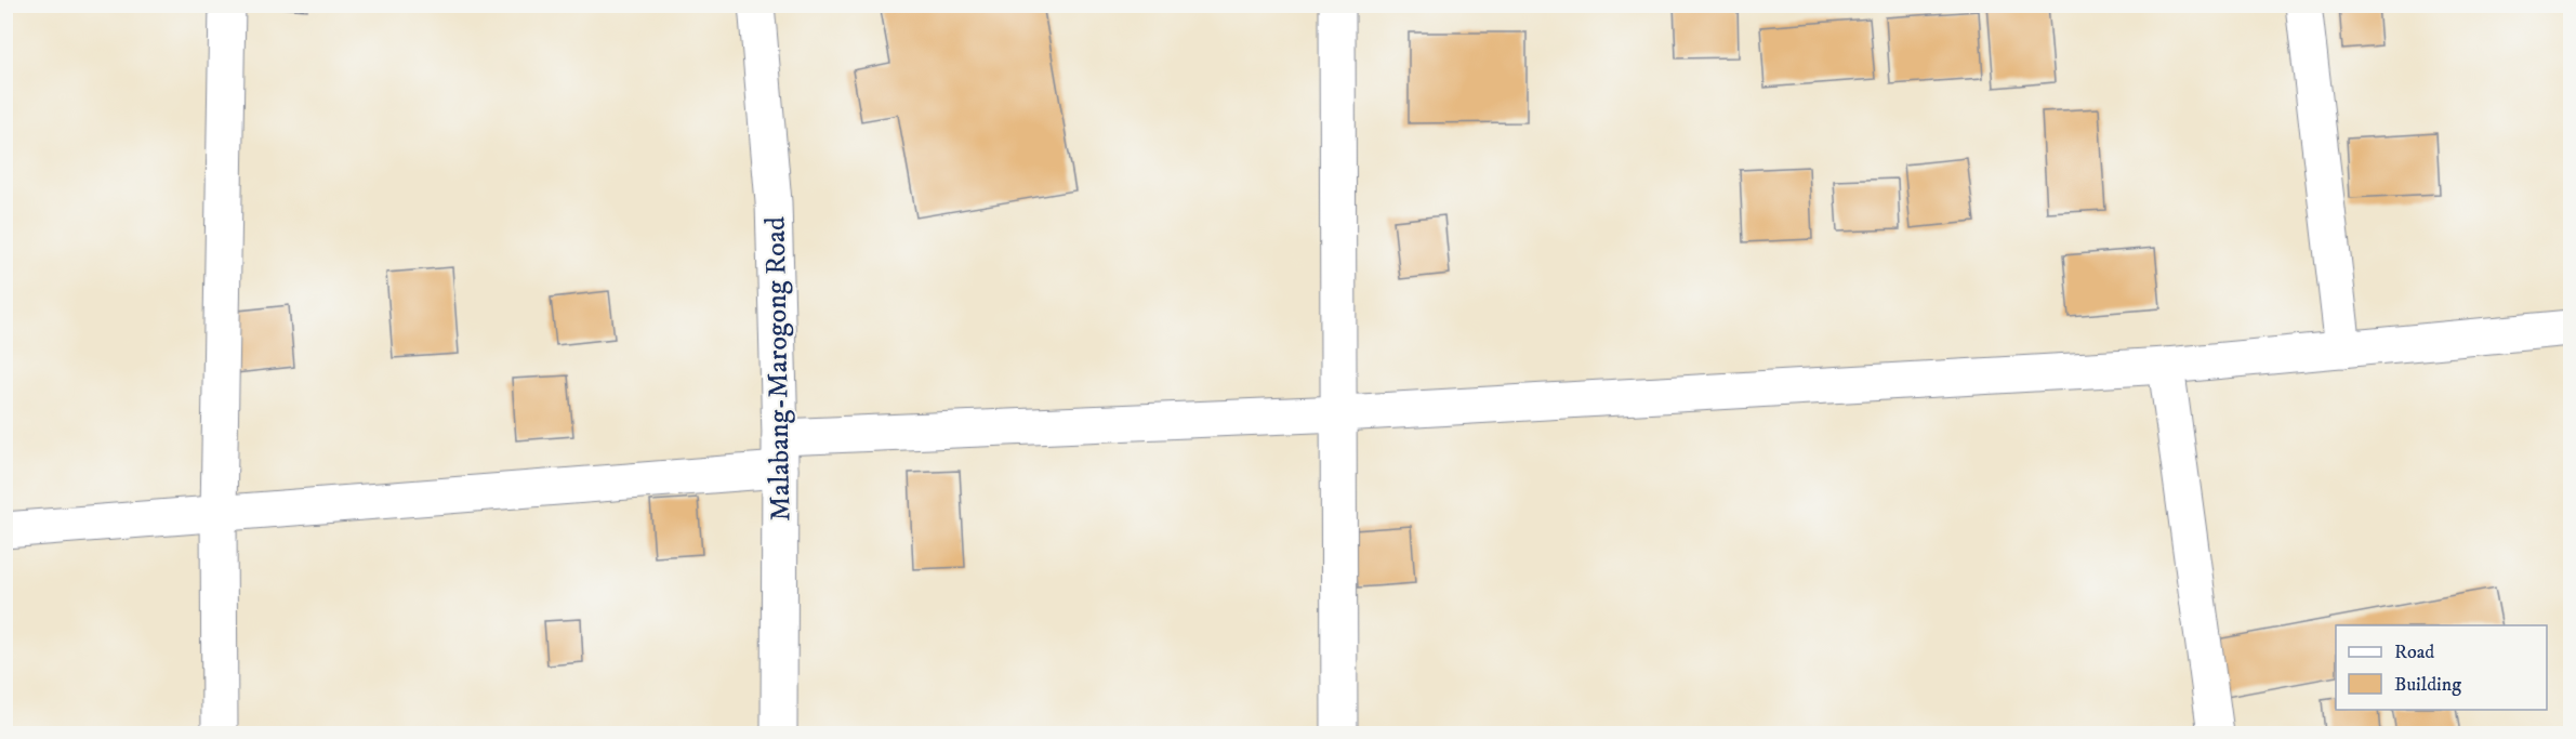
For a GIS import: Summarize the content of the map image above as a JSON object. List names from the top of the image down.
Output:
{
  "streets": {
    "street": ["Malabang-Marogong Road"]
  },
  "legend": ["Road", "Building"]
}
